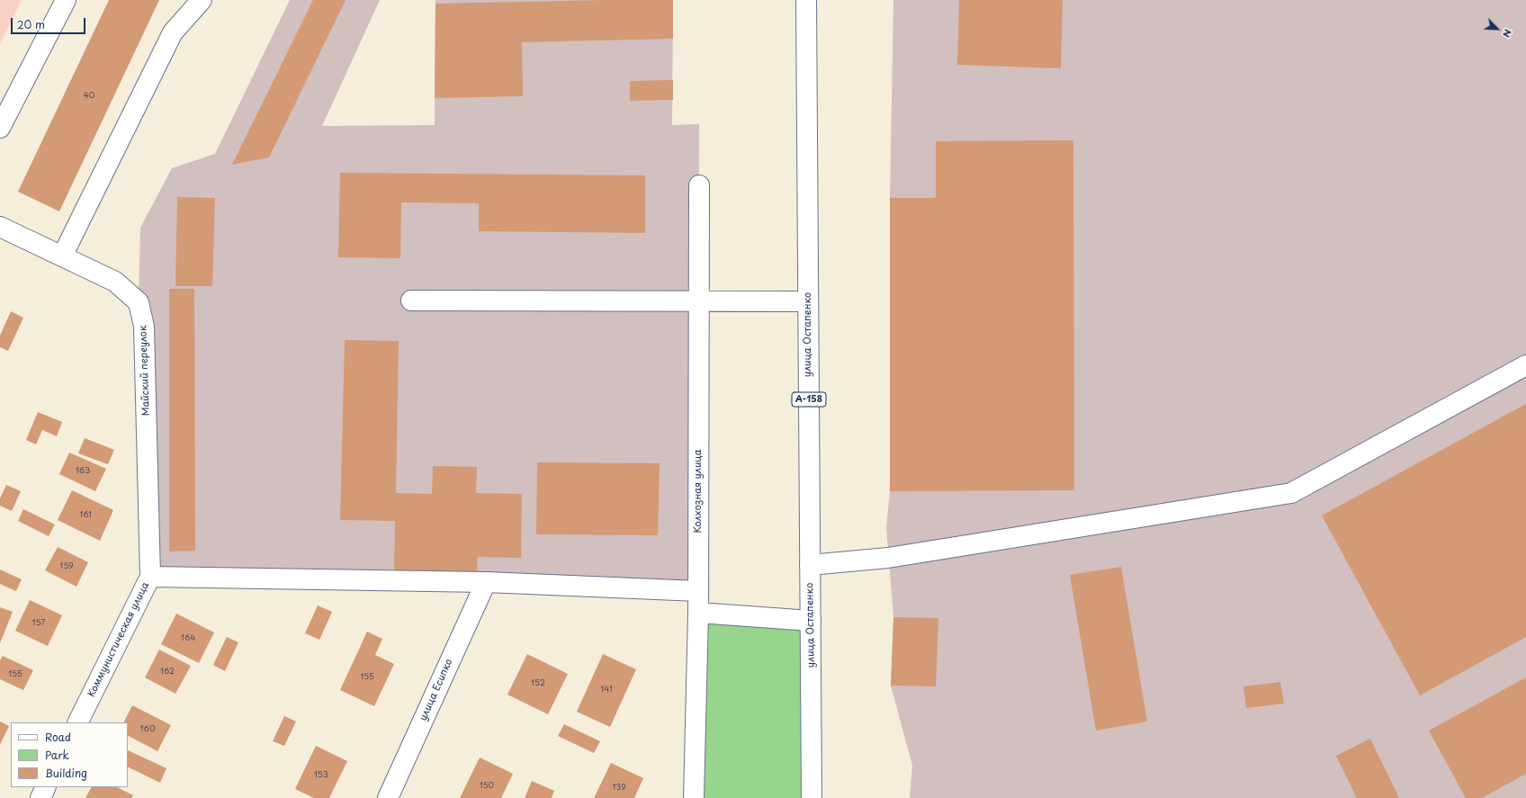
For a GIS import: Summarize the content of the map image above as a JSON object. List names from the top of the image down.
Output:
{
  "streets": {
    "street": [
      "улица Остапенко",
      "Майский переулок",
      "А-158",
      "Колхозная улица",
      "Коммунистическая улица",
      "улица Есипко"
    ]
  },
  "crossings": [
    ["Майский переулок", "Коммунистическая улица"],
    ["Колхозная улица", "Коммунистическая улица"],
    ["Коммунистическая улица", "улица Есипко"]
  ],
  "house_numbers": [
    "40",
    "163",
    "161",
    "159",
    "157",
    "164",
    "162",
    "155",
    "155",
    "152",
    "141",
    "160",
    "153",
    "150",
    "139"
  ],
  "legend": ["Road", "Park", "Building"],
  "scale_bar": "20 m",
  "north": "bottom right"
}
